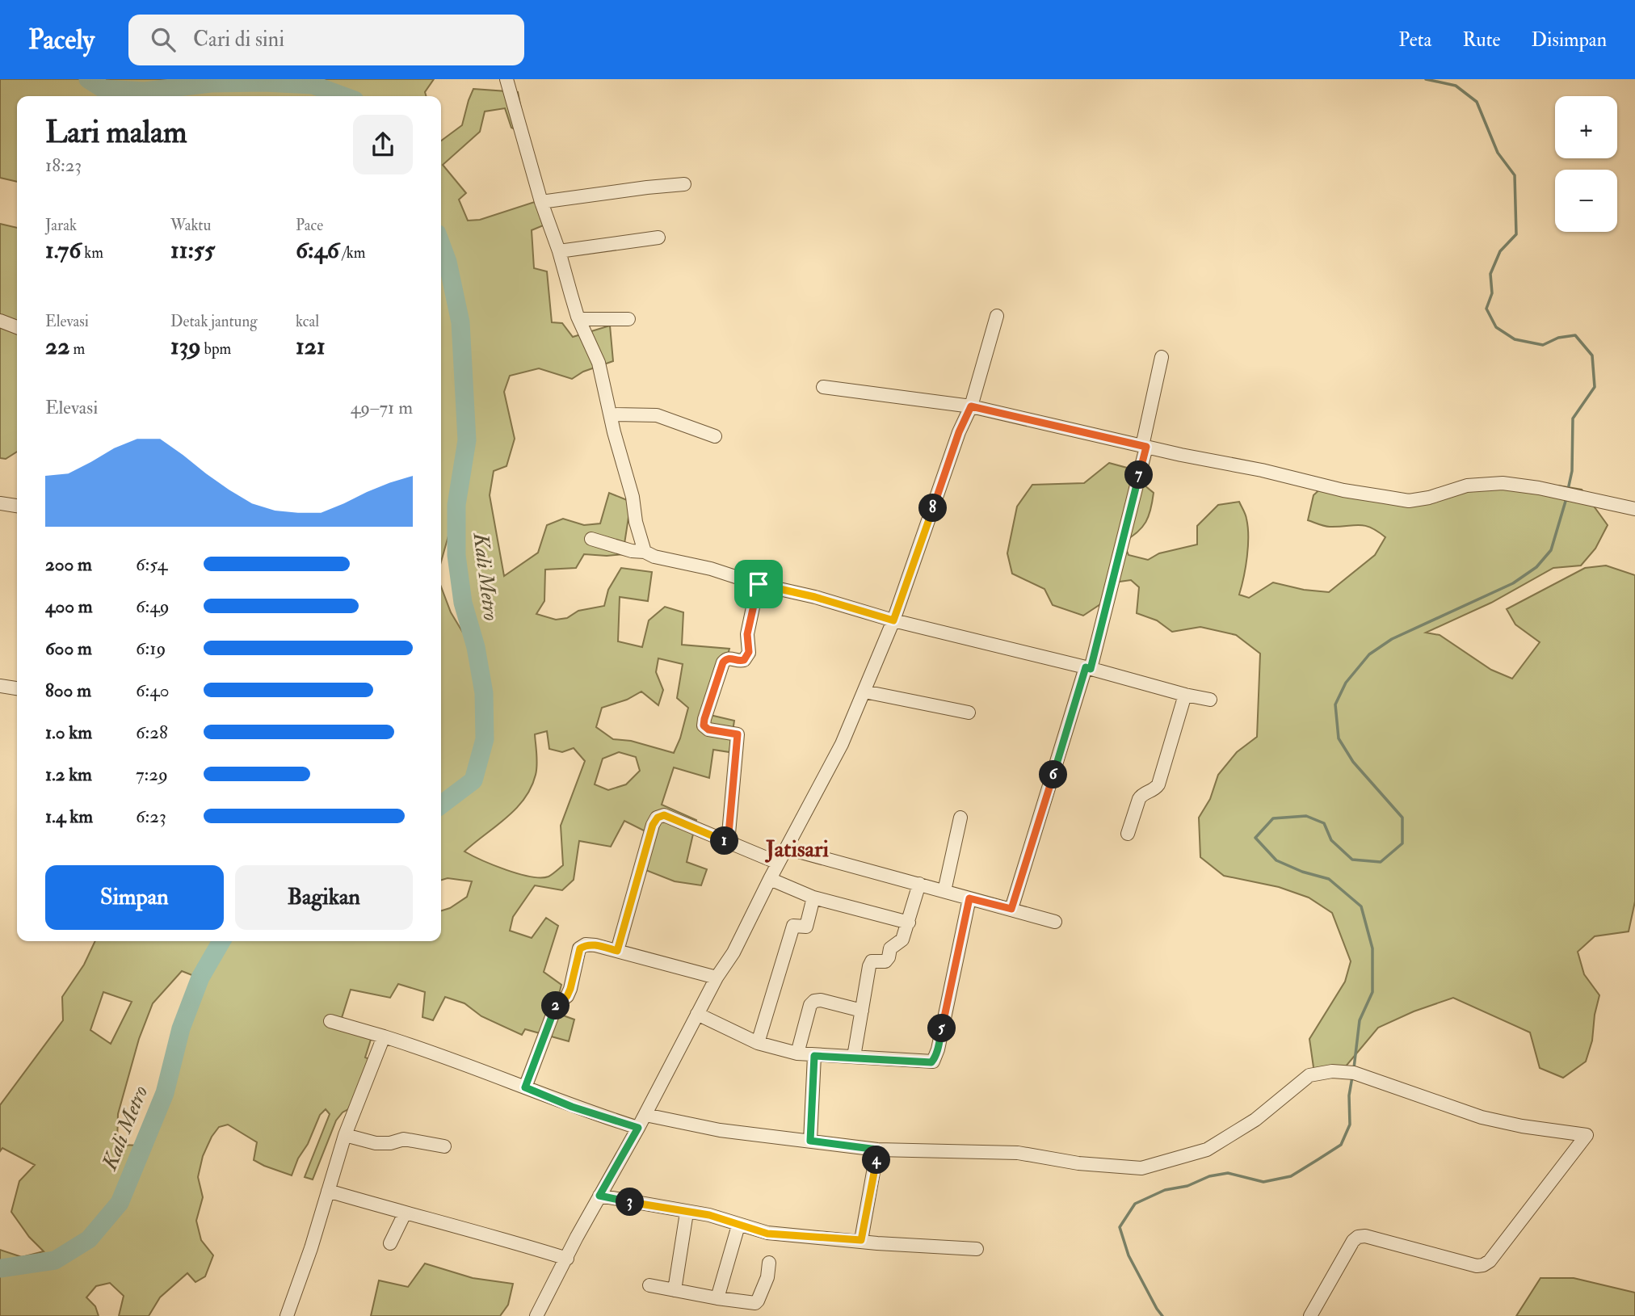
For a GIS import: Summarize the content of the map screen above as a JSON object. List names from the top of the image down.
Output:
{
  "districts": ["Jatisari"],
  "water": ["Kali Metro"],
  "page": {
    "header": "Pacely",
    "search": "Cari di sini",
    "nav": ["Peta", "Rute", "Disimpan"],
    "map_buttons": ["+", "−"],
    "heading": ["Lari malam", "18:23"],
    "stats": [
      ["Jarak", "1.76 km"],
      ["Waktu", "11:55"],
      ["Pace", "6:46 /km"],
      ["Elevasi", "22 m"],
      ["Detak jantung", "139 bpm"],
      ["kcal", "121"]
    ],
    "chart": ["Elevasi", "49–71 m"],
    "pins": [
      "7",
      "8",
      "6",
      "1",
      "2",
      "5",
      "4",
      "3"
    ],
    "list": [
      {
        "name": "200 m",
        "note": "6:54"
      },
      {
        "name": "400 m",
        "note": "6:49"
      },
      {
        "name": "600 m",
        "note": "6:19"
      },
      {
        "name": "800 m",
        "note": "6:40"
      },
      {
        "name": "1.0 km",
        "note": "6:28"
      },
      {
        "name": "1.2 km",
        "note": "7:29"
      },
      {
        "name": "1.4 km",
        "note": "6:23"
      }
    ],
    "buttons": ["Simpan", "Bagikan"]
  }
}
